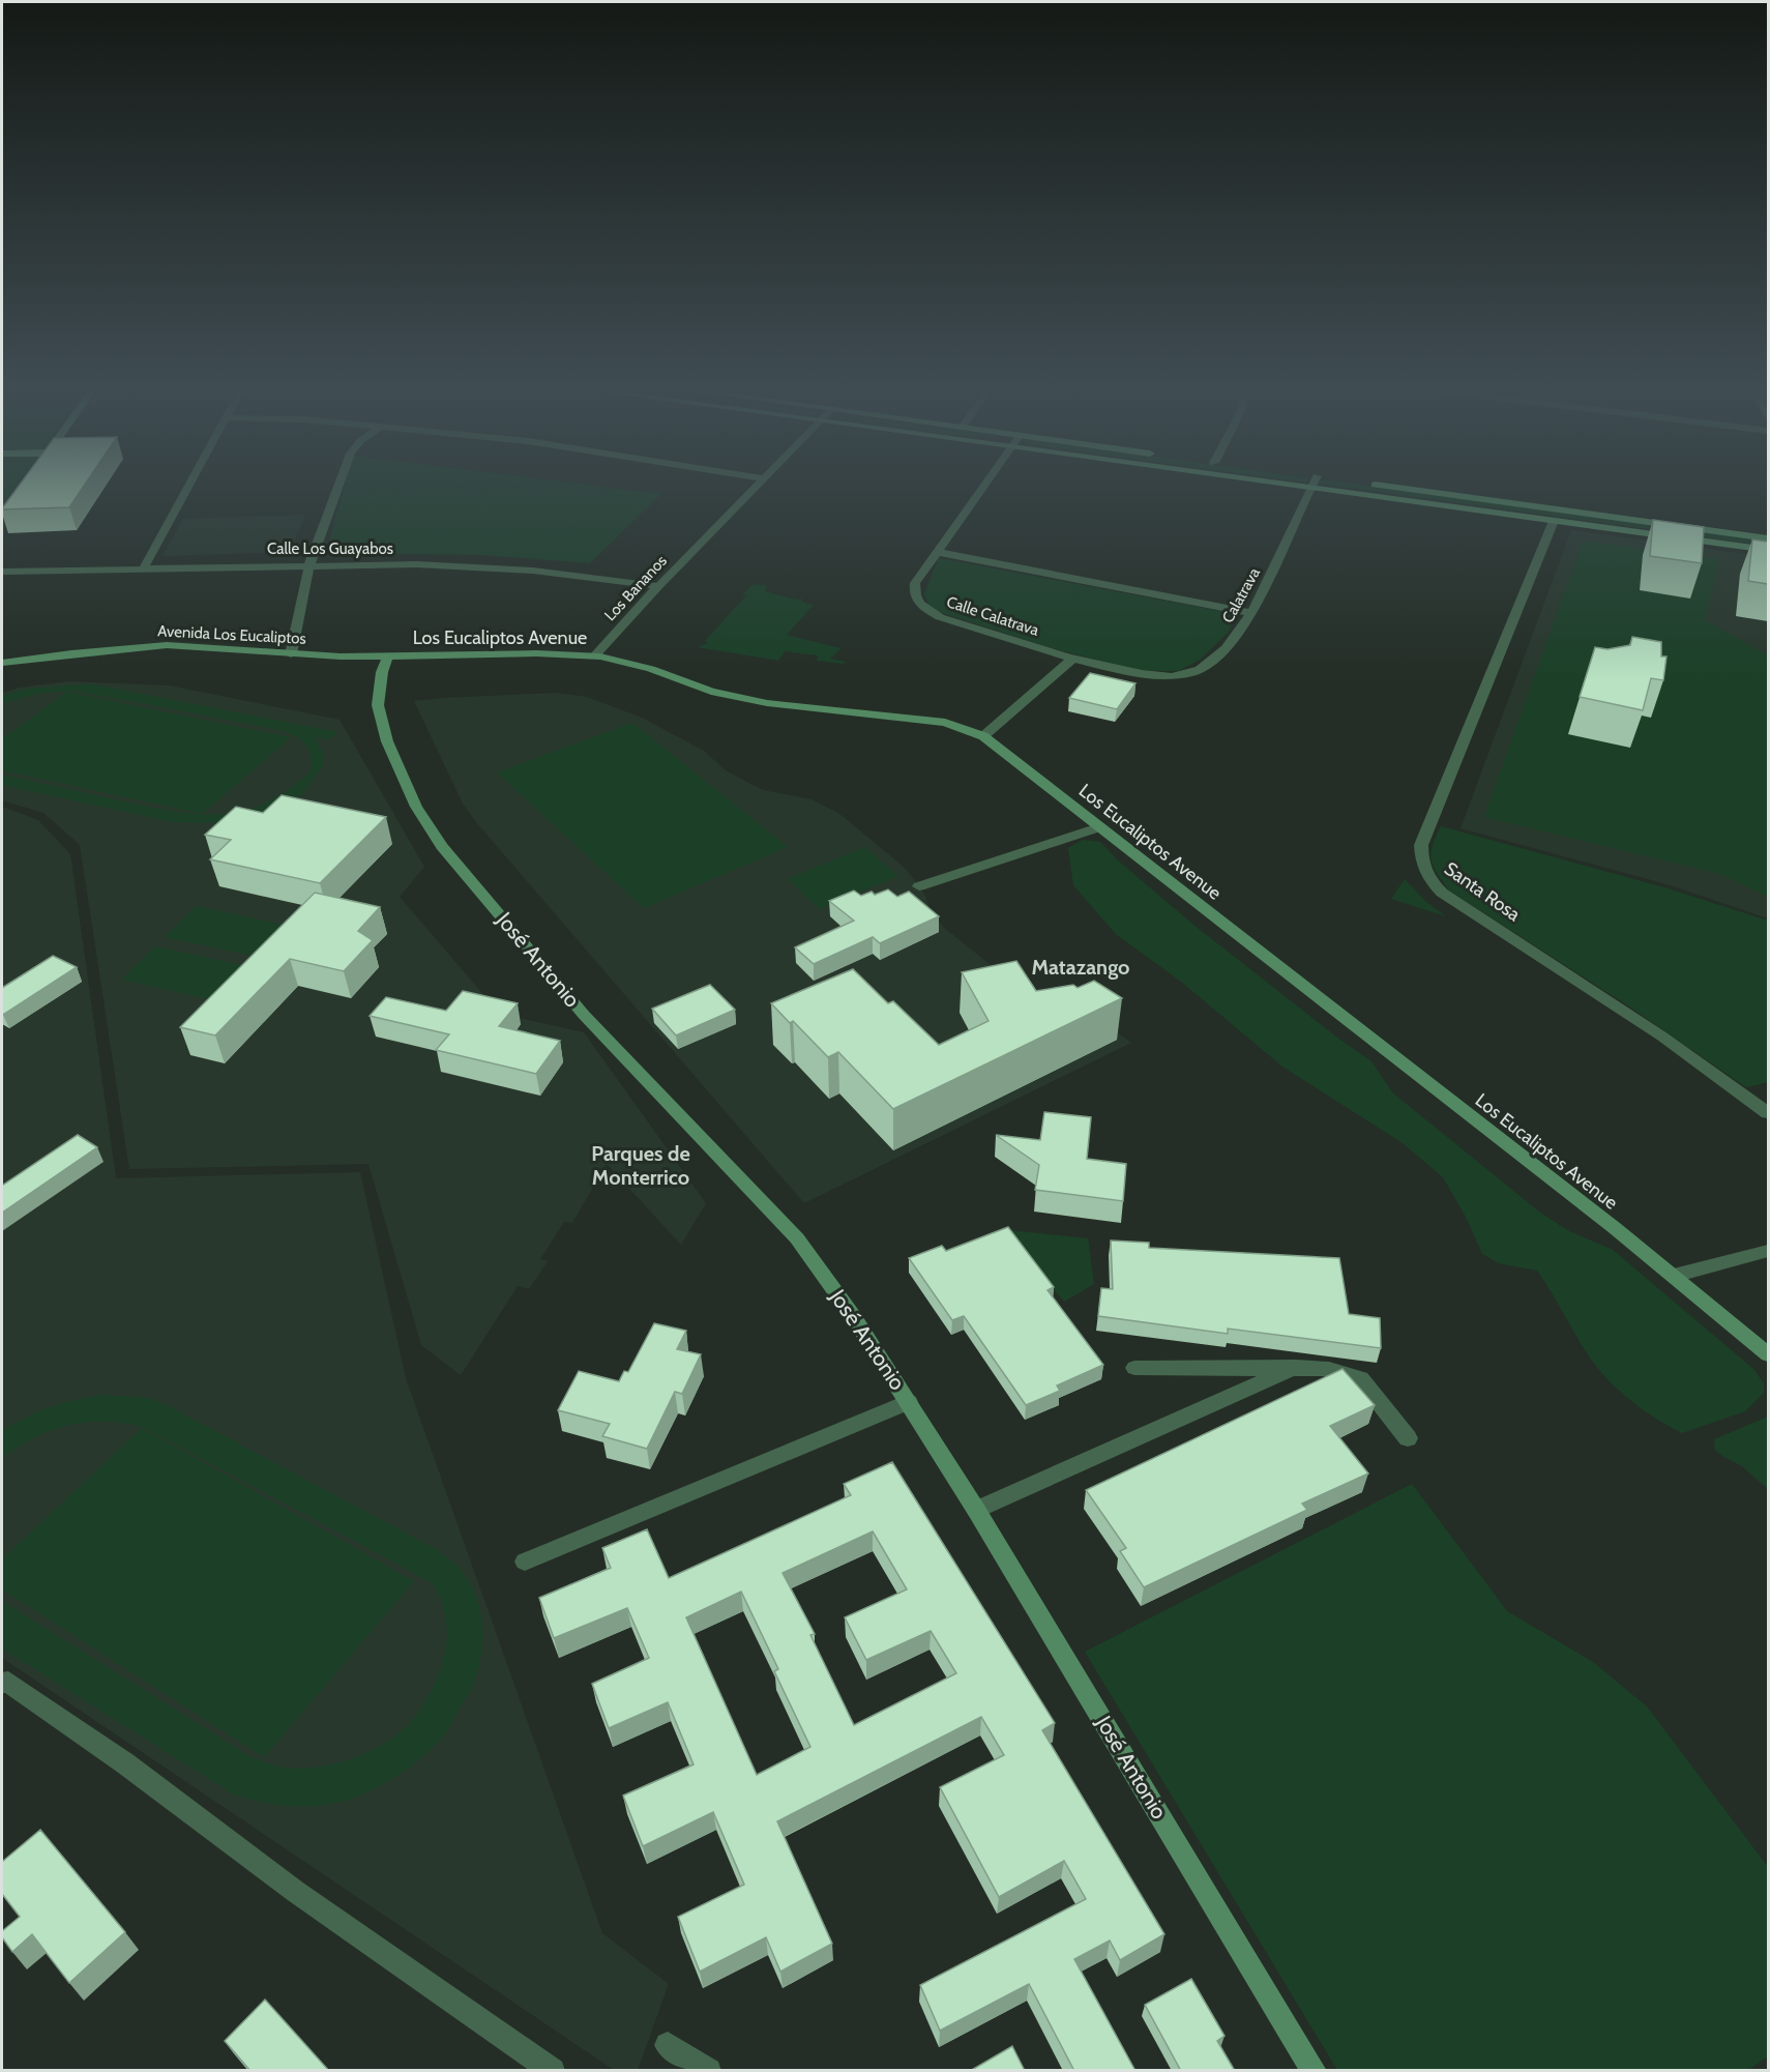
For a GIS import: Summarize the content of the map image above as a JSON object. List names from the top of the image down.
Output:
{
  "streets": {
    "street": [
      "Calle Los Guayabos",
      "Los Bananos",
      "Calatrava",
      "Calle Calatrava",
      "Avenida Los Eucaliptos",
      "Los Eucaliptos Avenue",
      "Santa Rosa",
      "José Antonio"
    ]
  },
  "crossings": [
    ["Calle Los Guayabos", "Los Bananos"],
    ["Los Bananos", "Los Eucaliptos Avenue"],
    ["Calatrava", "Calle Calatrava"],
    ["Avenida Los Eucaliptos", "Los Eucaliptos Avenue"],
    ["Avenida Los Eucaliptos", "José Antonio"],
    ["Los Eucaliptos Avenue", "José Antonio"]
  ],
  "districts": ["Matazango", "Parques de Monterrico"]
}
